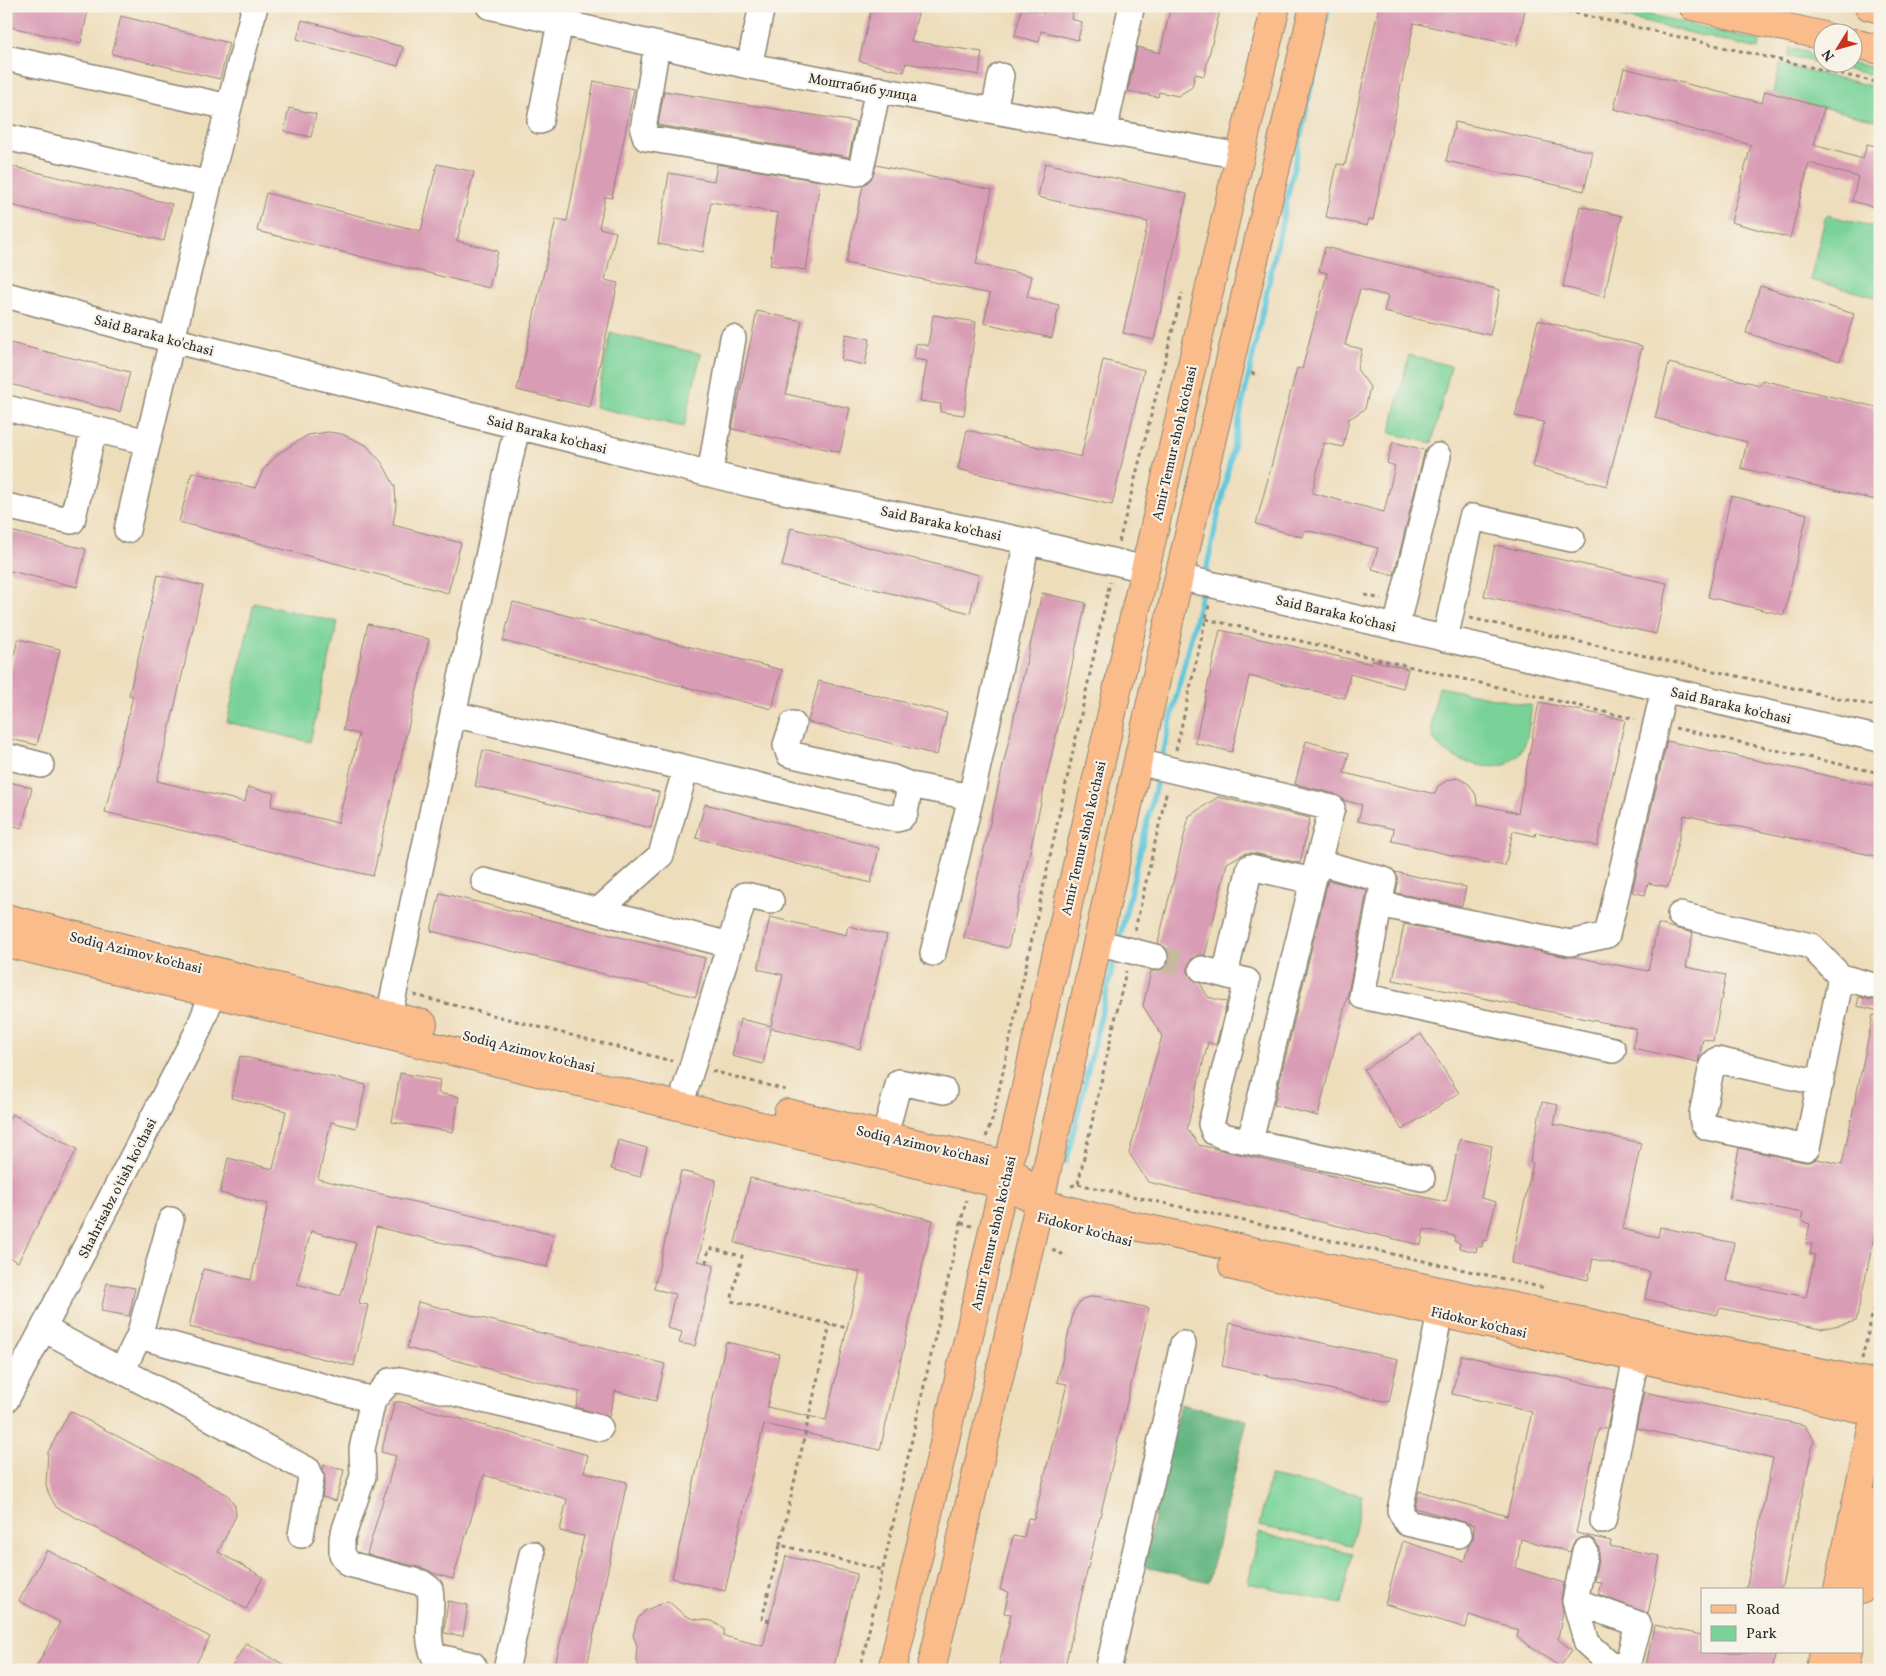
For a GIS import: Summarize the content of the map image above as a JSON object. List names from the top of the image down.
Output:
{
  "streets": {
    "main road": [
      "Said Baraka ko'chasi",
      "Amir Temur shoh ko'chasi",
      "Sodiq Azimov ko'chasi",
      "Fidokor ko'chasi"
    ],
    "street": ["Моштабиб улица", "Shahrisabz o'tish ko'chasi"]
  },
  "crossings": [
    ["Моштабиб улица", "Amir Temur shoh ko'chasi"],
    ["Said Baraka ko'chasi", "Amir Temur shoh ko'chasi"],
    ["Amir Temur shoh ko'chasi", "Sodiq Azimov ko'chasi"],
    ["Amir Temur shoh ko'chasi", "Fidokor ko'chasi"],
    ["Sodiq Azimov ko'chasi", "Shahrisabz o'tish ko'chasi"],
    ["Sodiq Azimov ko'chasi", "Fidokor ko'chasi"]
  ],
  "legend": ["Road", "Park"],
  "north": "bottom left"
}
